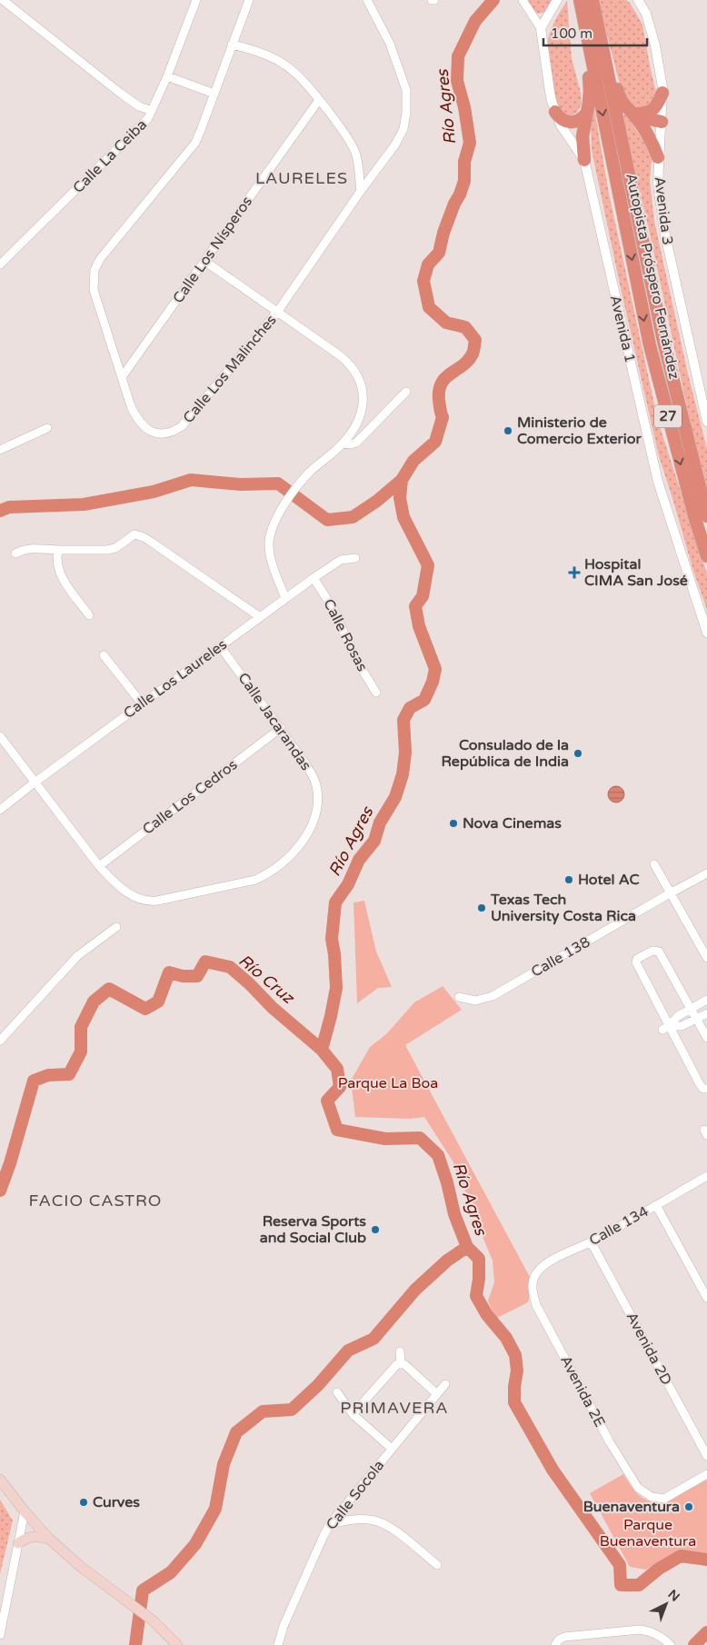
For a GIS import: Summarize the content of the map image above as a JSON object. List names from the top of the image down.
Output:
{
  "streets": {
    "highway": ["Autopista Próspero Fernández", "27"],
    "street": [
      "Calle La Ceiba",
      "Avenida 3",
      "Calle Los Nísperos",
      "Avenida 1",
      "Calle Los Malinches",
      "Calle Rosas",
      "Calle Los Laureles",
      "Calle Jacarandas",
      "Calle Los Cedros",
      "Calle 138",
      "Calle 134",
      "Avenida 2D",
      "Avenida 2E",
      "Calle Socola"
    ]
  },
  "crossings": [
    ["Calle Los Nísperos", "Calle Los Malinches"],
    ["Calle Rosas", "Calle Los Laureles"],
    ["Calle Los Laureles", "Calle Jacarandas"],
    ["Calle Jacarandas", "Calle Los Cedros"],
    ["Calle 134", "Avenida 2D"],
    ["Calle 134", "Avenida 2E"]
  ],
  "districts": ["LAURELES", "FACIO CASTRO", "PRIMAVERA"],
  "water": ["Río Agres", "Río Cruz"],
  "parks": ["Parque La Boa", "Parque Buenaventura"],
  "places": {
    "other": [
      "Ministerio de Comercio Exterior",
      "Consulado de la República de India",
      "Nova Cinemas",
      "Hotel AC",
      "Texas Tech University Costa Rica",
      "Reserva Sports and Social Club",
      "Curves",
      "Buenaventura"
    ],
    "health": ["Hospital CIMA San José"]
  },
  "scale_bar": "100 m",
  "north": "top right"
}
